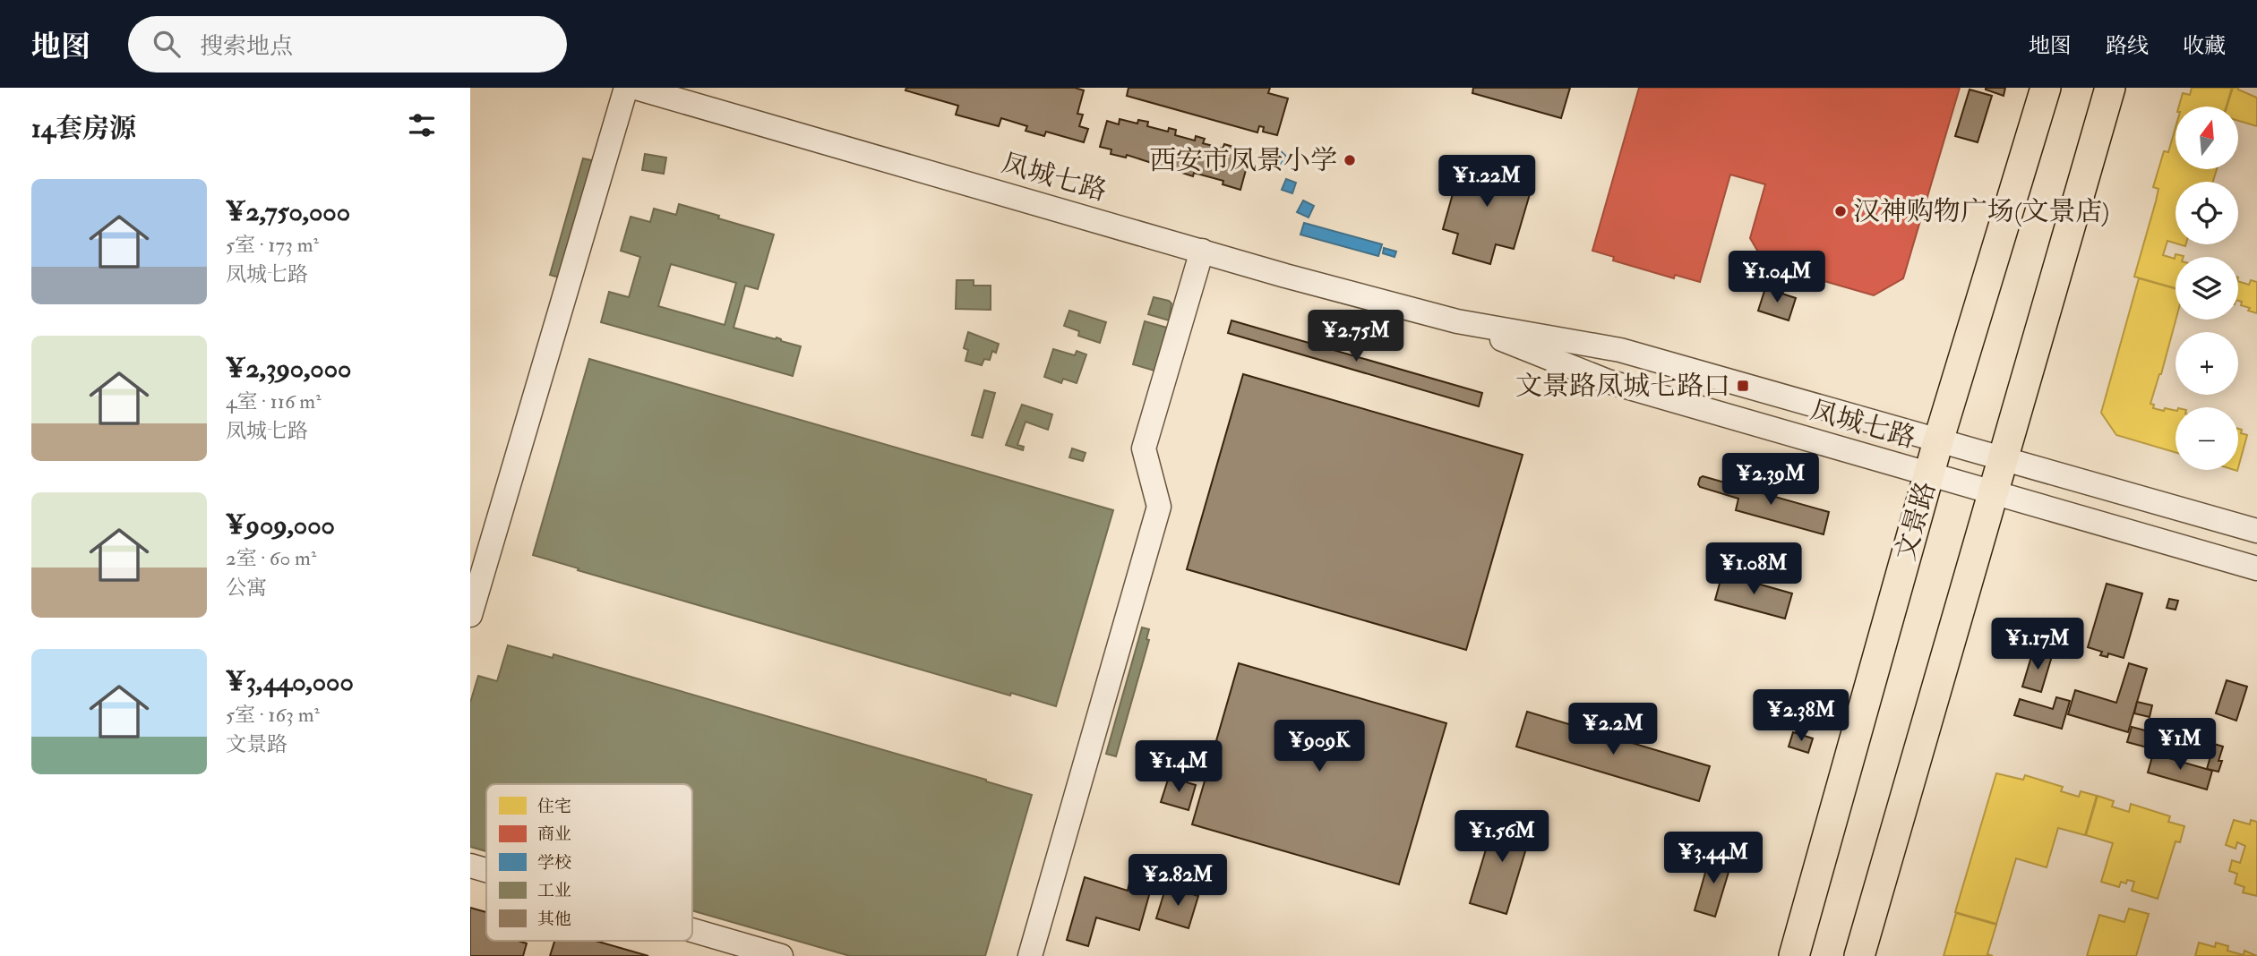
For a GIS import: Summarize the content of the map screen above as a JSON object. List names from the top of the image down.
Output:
{
  "streets": {
    "main road": ["文景路"],
    "street": ["凤城七路"]
  },
  "crossings": [
    ["凤城七路", "文景路"]
  ],
  "places": {
    "other": ["西安市凤景小学", "汉神购物广场(文景店)"],
    "transit": ["文景路凤城七路口"]
  },
  "legend": [
    "住宅",
    "商业",
    "学校",
    "工业",
    "其他"
  ],
  "north": "top",
  "page": {
    "header": "地图",
    "search": "搜索地点",
    "nav": ["地图", "路线", "收藏"],
    "heading": "14套房源",
    "map_buttons": ["+", "−"],
    "price": [
      "¥1.22M",
      "¥1.04M",
      "¥2.75M",
      "¥2.39M",
      "¥1.08M",
      "¥1.17M",
      "¥2.38M",
      "¥2.2M",
      "¥1M",
      "¥909K",
      "¥1.4M",
      "¥1.56M",
      "¥3.44M",
      "¥2.82M"
    ],
    "list": [
      {
        "name": "¥2,750,000",
        "note": "5室 · 173 m² · 凤城七路"
      },
      {
        "name": "¥2,390,000",
        "note": "4室 · 116 m² · 凤城七路"
      },
      {
        "name": "¥909,000",
        "note": "2室 · 60 m² · 公寓"
      },
      {
        "name": "¥3,440,000",
        "note": "5室 · 163 m² · 文景路"
      }
    ]
  }
}
